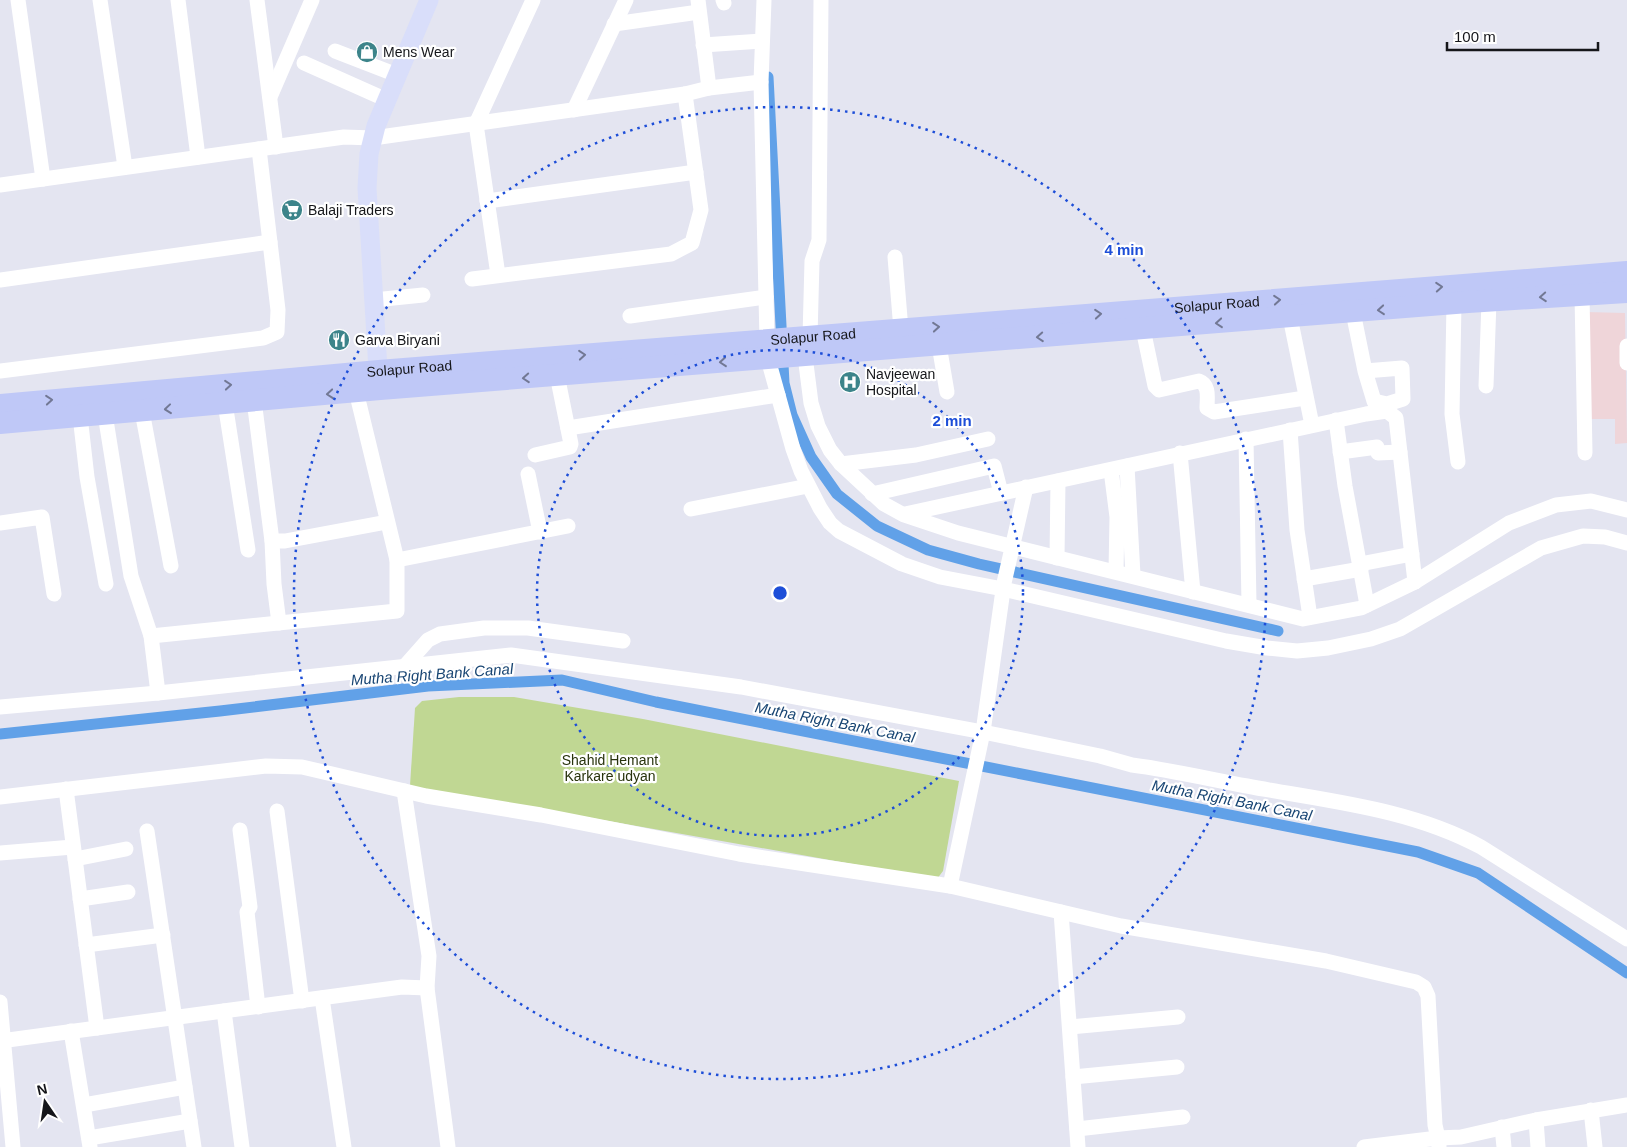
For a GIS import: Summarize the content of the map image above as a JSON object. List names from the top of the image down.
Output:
{
  "streets": {
    "highway": ["Solapur Road"]
  },
  "water": ["Mutha Right Bank Canal"],
  "parks": ["Shahid Hemant Karkare udyan"],
  "places": {
    "shop": ["Mens Wear"],
    "supermarket": ["Balaji Traders"],
    "restaurant": ["Garva Biryani"],
    "hospital": ["Navjeewan Hospital"]
  },
  "scale_bar": "100 m",
  "north": "top",
  "rings": ["4 min", "2 min"]
}
